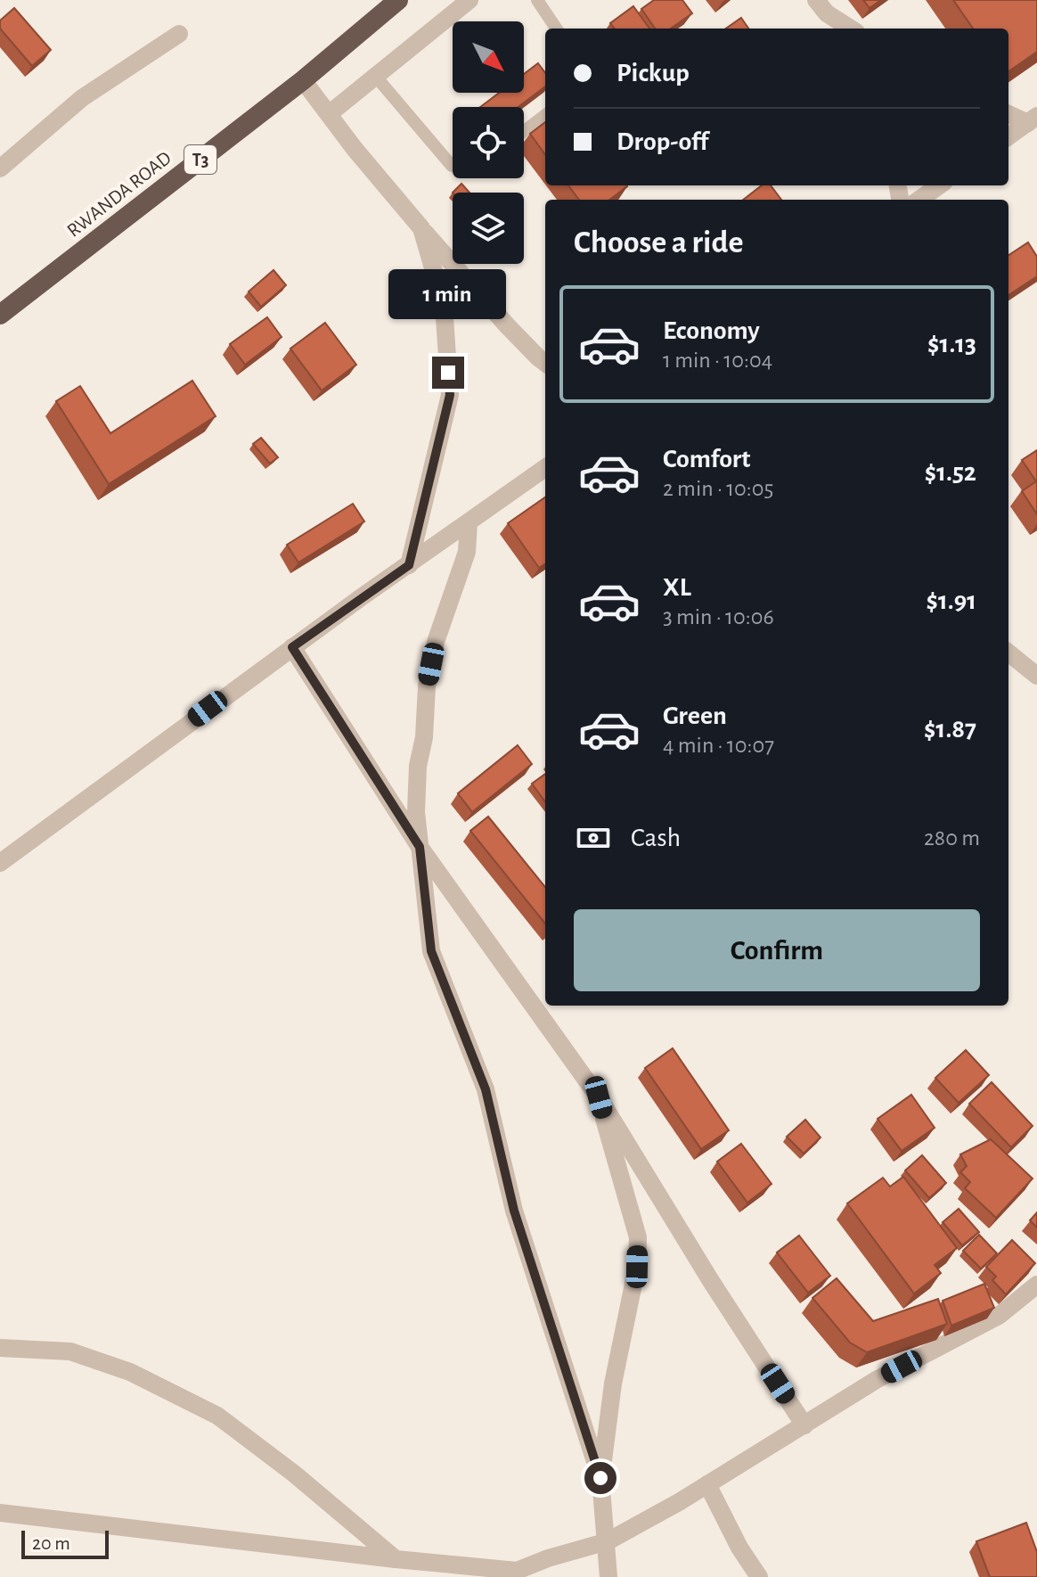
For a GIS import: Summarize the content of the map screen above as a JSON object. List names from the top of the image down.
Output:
{
  "streets": {
    "highway": ["T3", "RWANDA ROAD"]
  },
  "scale_bar": "20 m",
  "north": "bottom right",
  "page": {
    "banner": ["Pickup", "Drop-off"],
    "heading": "Choose a ride",
    "bubble": "1 min",
    "list": [
      {
        "name": "Economy",
        "note": "1 min · 10:04",
        "value": "$1.13"
      },
      {
        "name": "Comfort",
        "note": "2 min · 10:05",
        "value": "$1.52"
      },
      {
        "name": "XL",
        "note": "3 min · 10:06",
        "value": "$1.91"
      },
      {
        "name": "Green",
        "note": "4 min · 10:07",
        "value": "$1.87"
      }
    ],
    "pay": ["Cash", "280 m"],
    "buttons": "Confirm",
    "scale": "20 m"
  }
}
